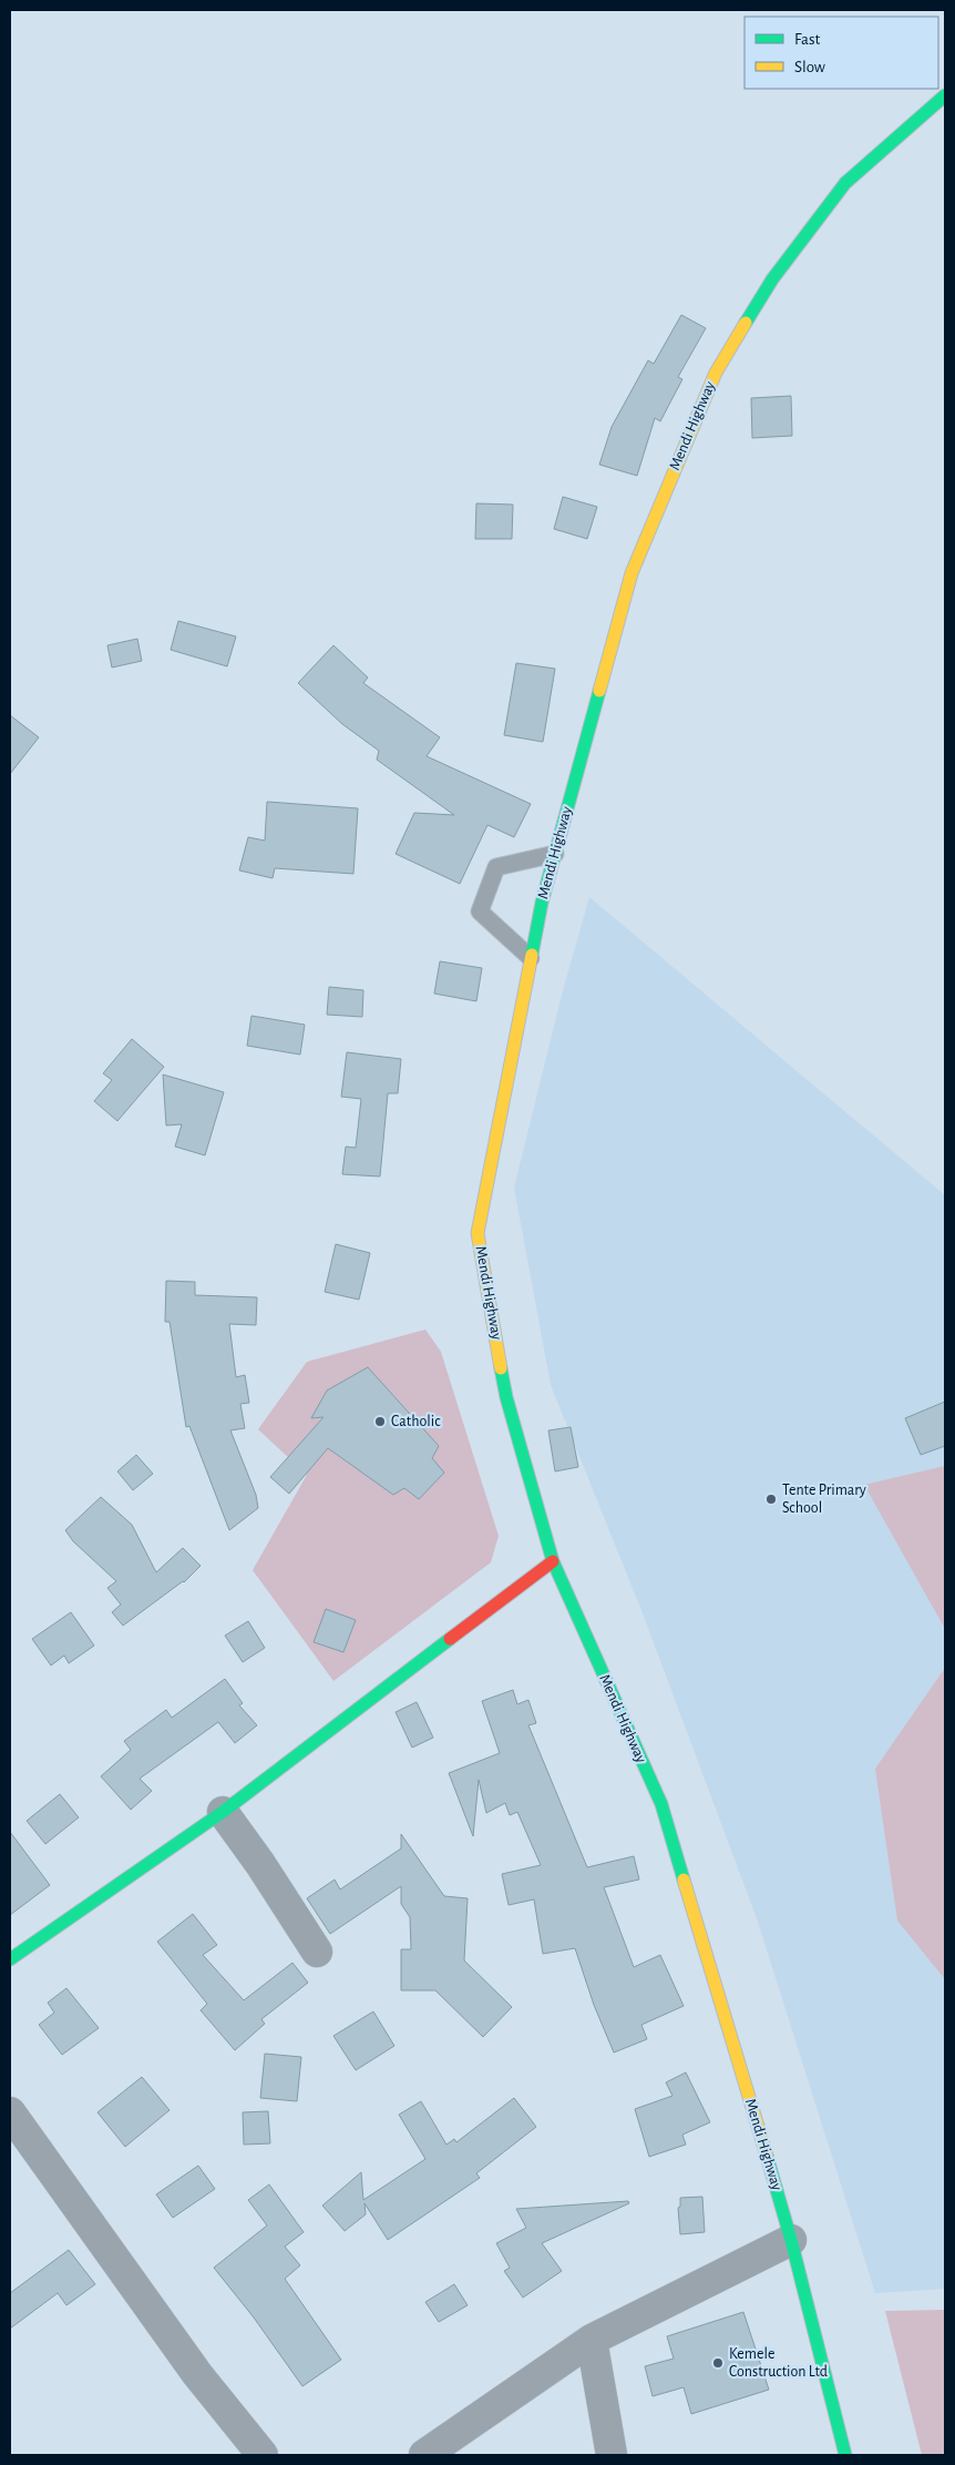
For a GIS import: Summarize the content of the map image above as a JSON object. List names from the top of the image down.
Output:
{
  "streets": {
    "main road": ["Mendi Highway"]
  },
  "places": ["Catholic", "Tente Primary School", "Kemele Construction Ltd"],
  "legend": ["Fast", "Slow"]
}
